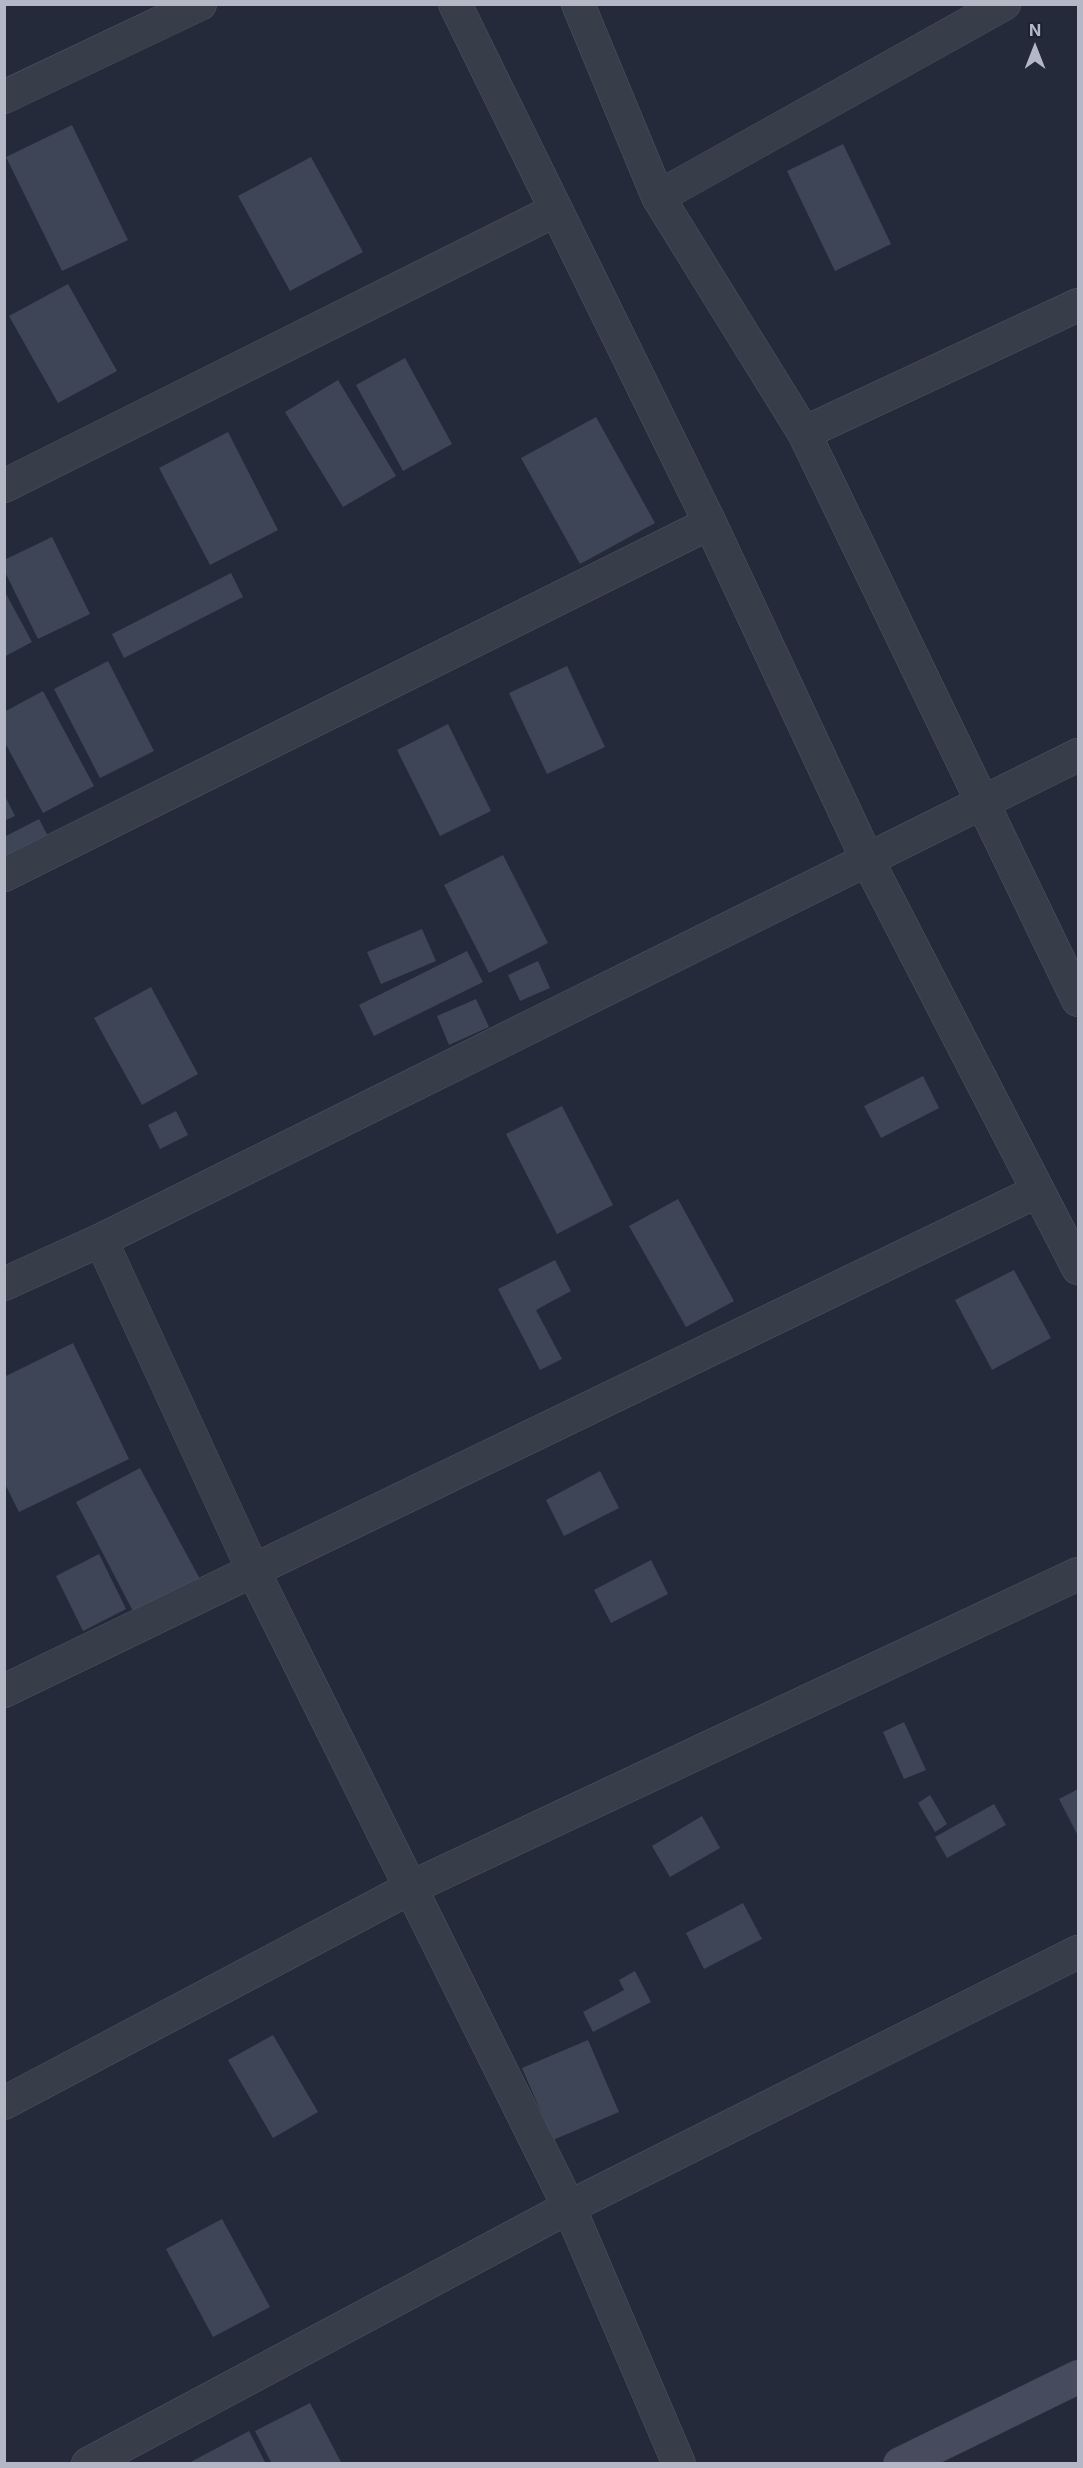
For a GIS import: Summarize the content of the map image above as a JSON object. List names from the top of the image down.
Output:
{
  "north": "top"
}
